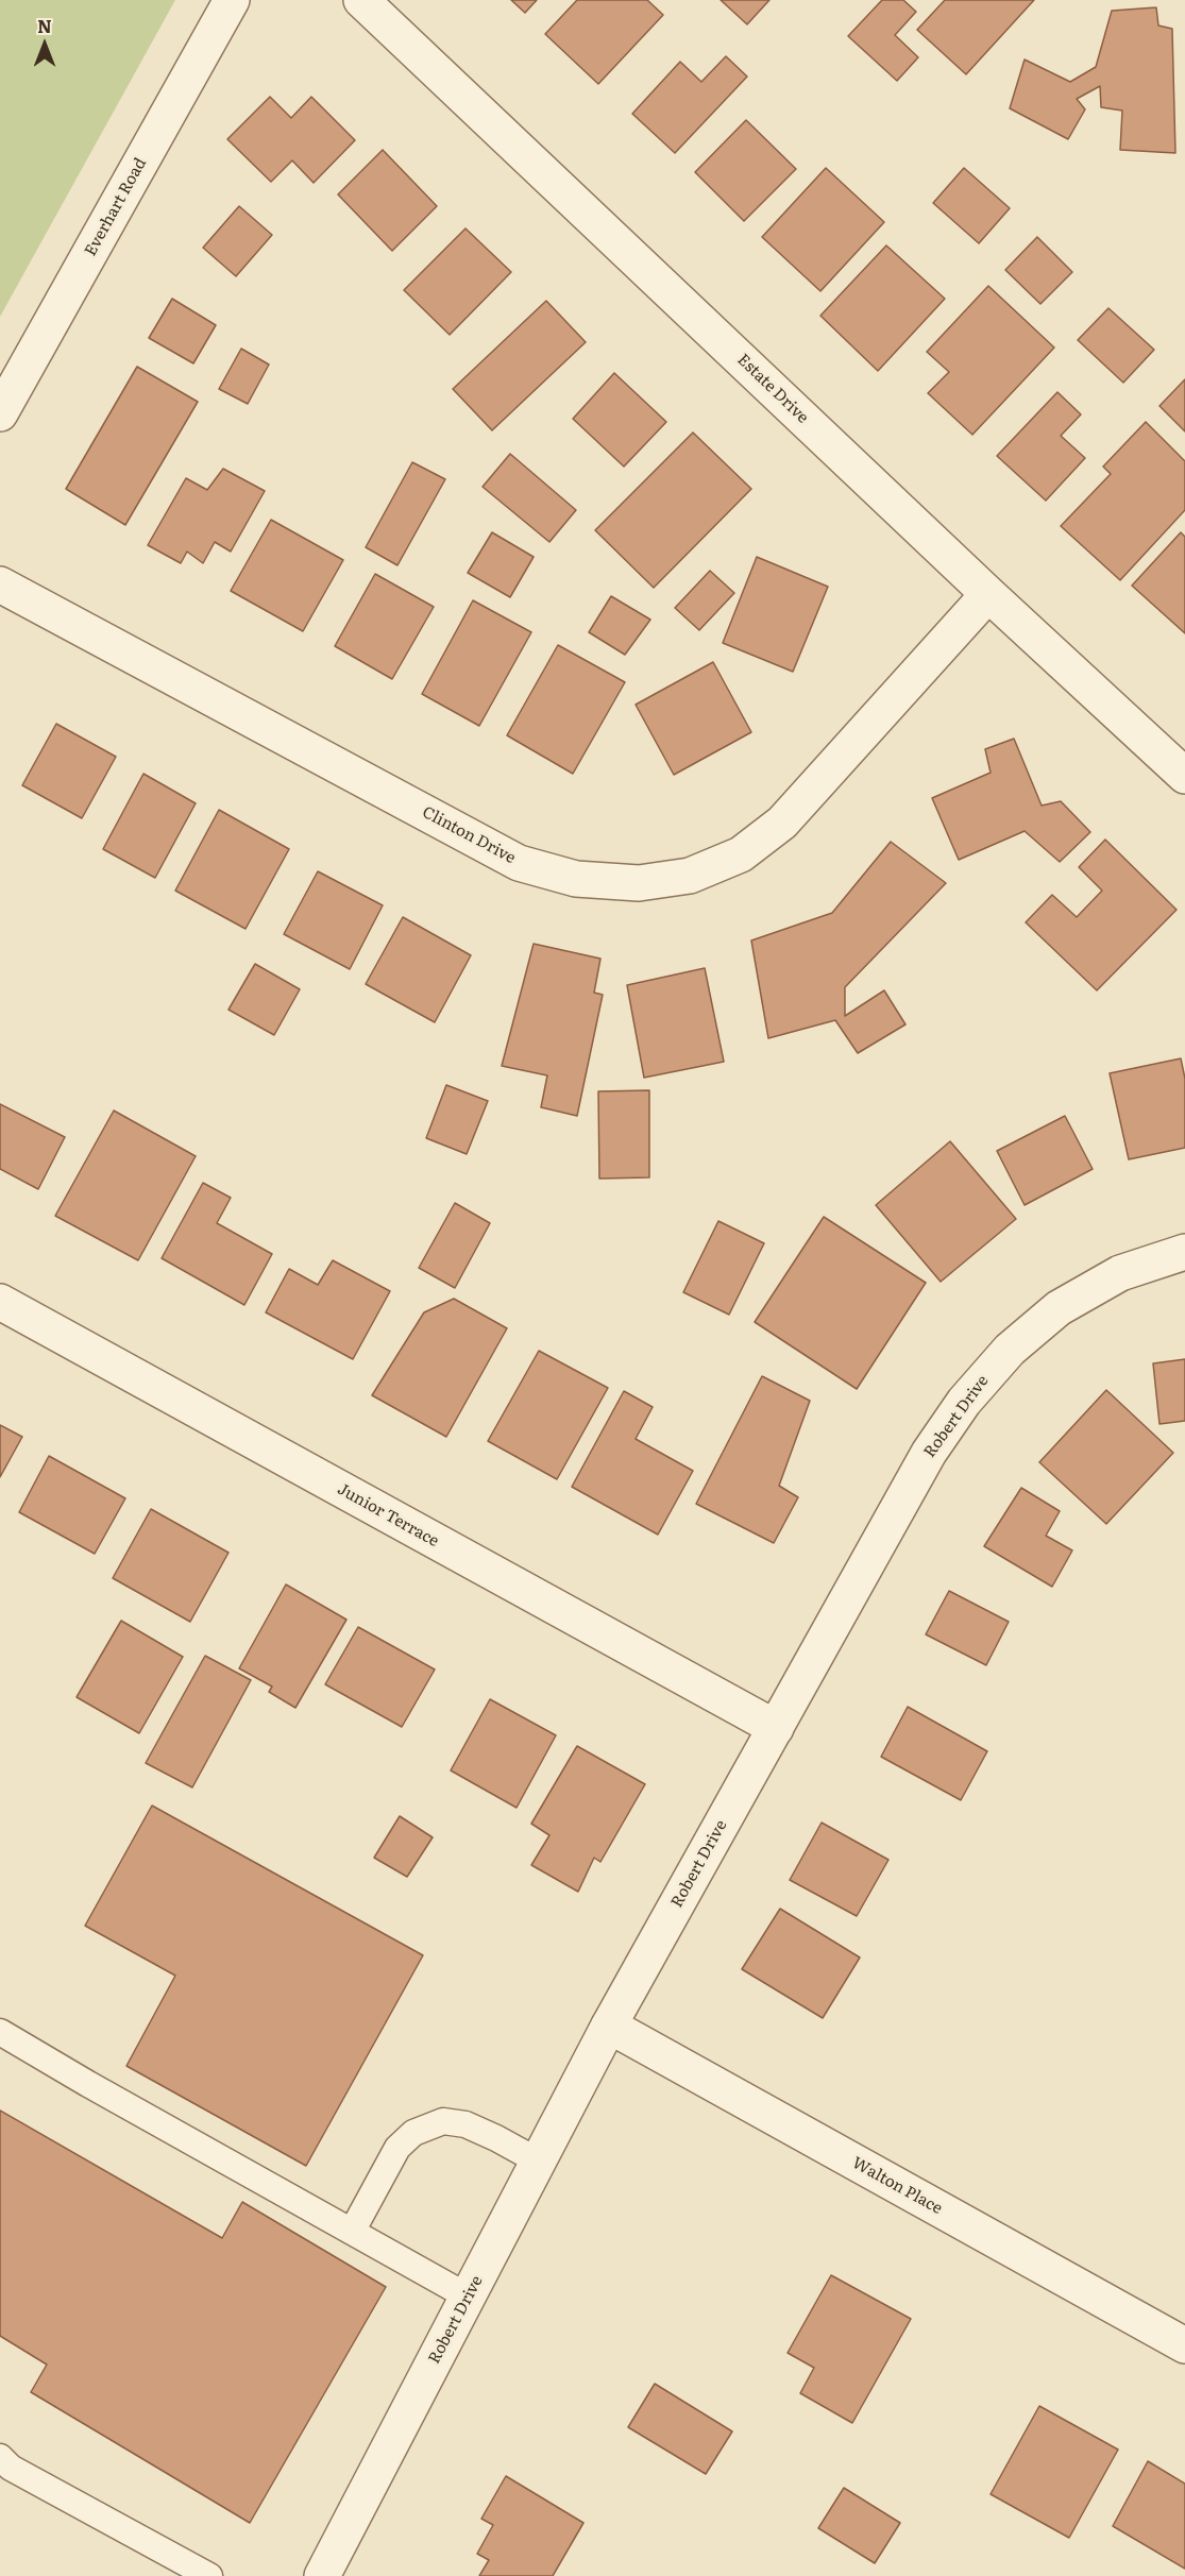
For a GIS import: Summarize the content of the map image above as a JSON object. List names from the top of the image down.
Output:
{
  "streets": {
    "street": [
      "Everhart Road",
      "Estate Drive",
      "Clinton Drive",
      "Robert Drive",
      "Junior Terrace",
      "Walton Place"
    ]
  },
  "crossings": [
    ["Estate Drive", "Clinton Drive"],
    ["Robert Drive", "Junior Terrace"],
    ["Robert Drive", "Walton Place"]
  ],
  "north": "top"
}
